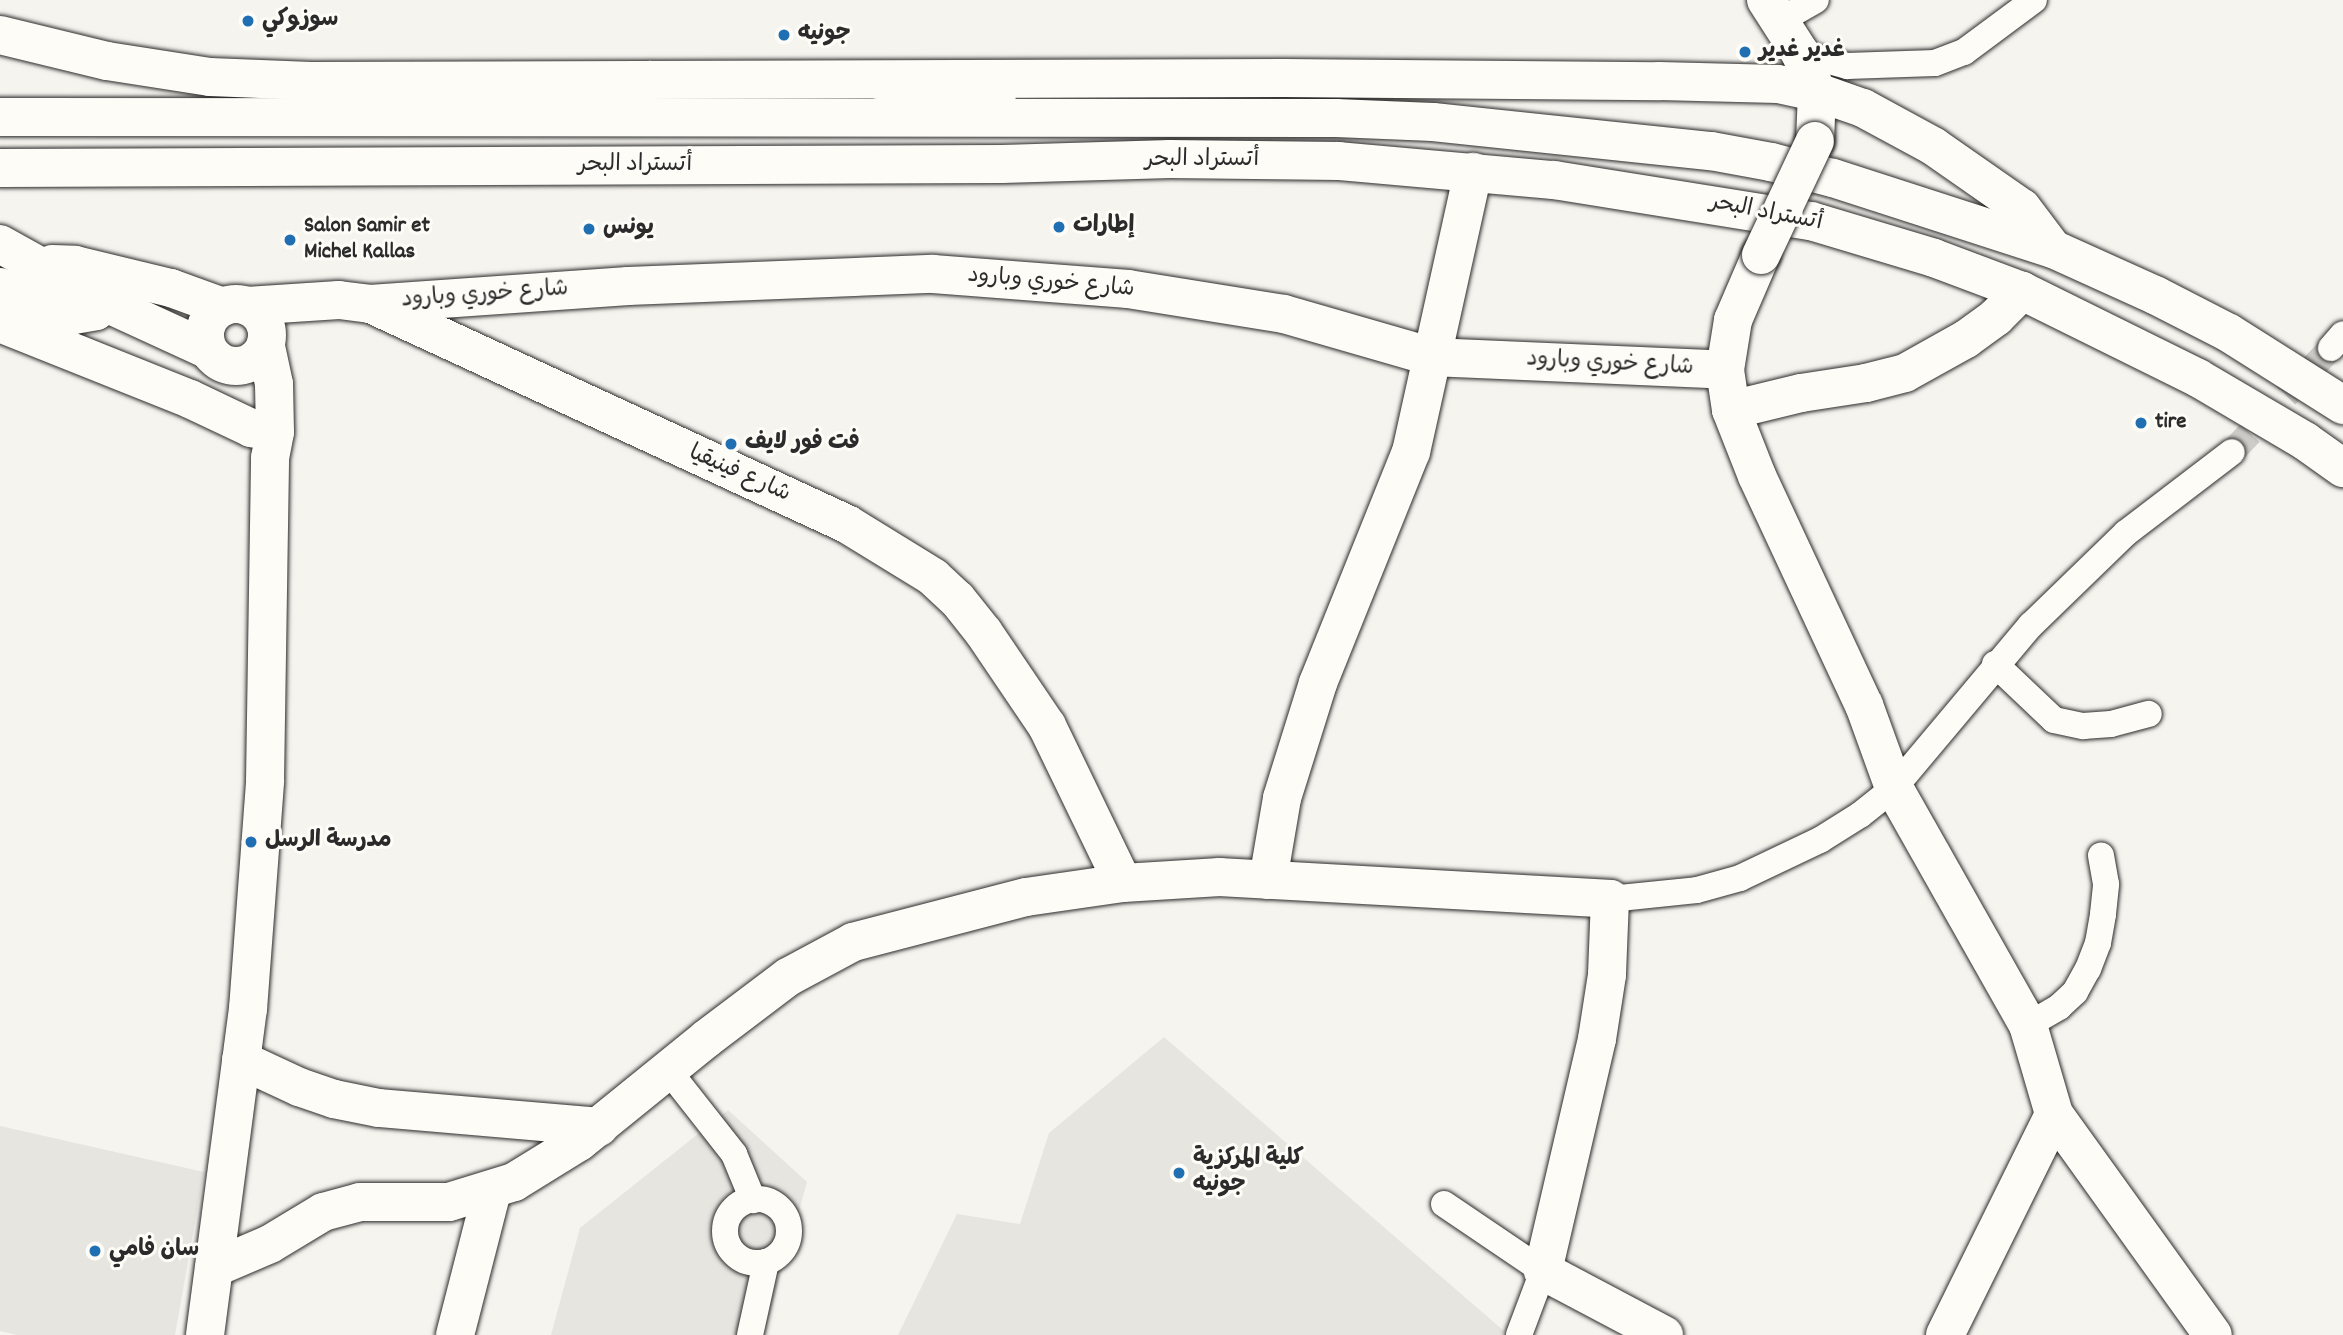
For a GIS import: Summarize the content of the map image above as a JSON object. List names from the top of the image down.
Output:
{
  "streets": {
    "main road": ["أتستراد البحر", "شارع خوري وبارود", "شارع فينيقيا"]
  },
  "crossings": [
    ["شارع خوري وبارود", "شارع فينيقيا"]
  ],
  "places": [
    "سوزوكي",
    "جونيه",
    "غدير غدير",
    "إطارات",
    "يونس",
    "Salon Samir et Michel Kallas",
    "tire",
    "فت فور لايف",
    "مدرسة الرسل",
    "كلية المركزية جونيه",
    "سان فامي"
  ]
}
